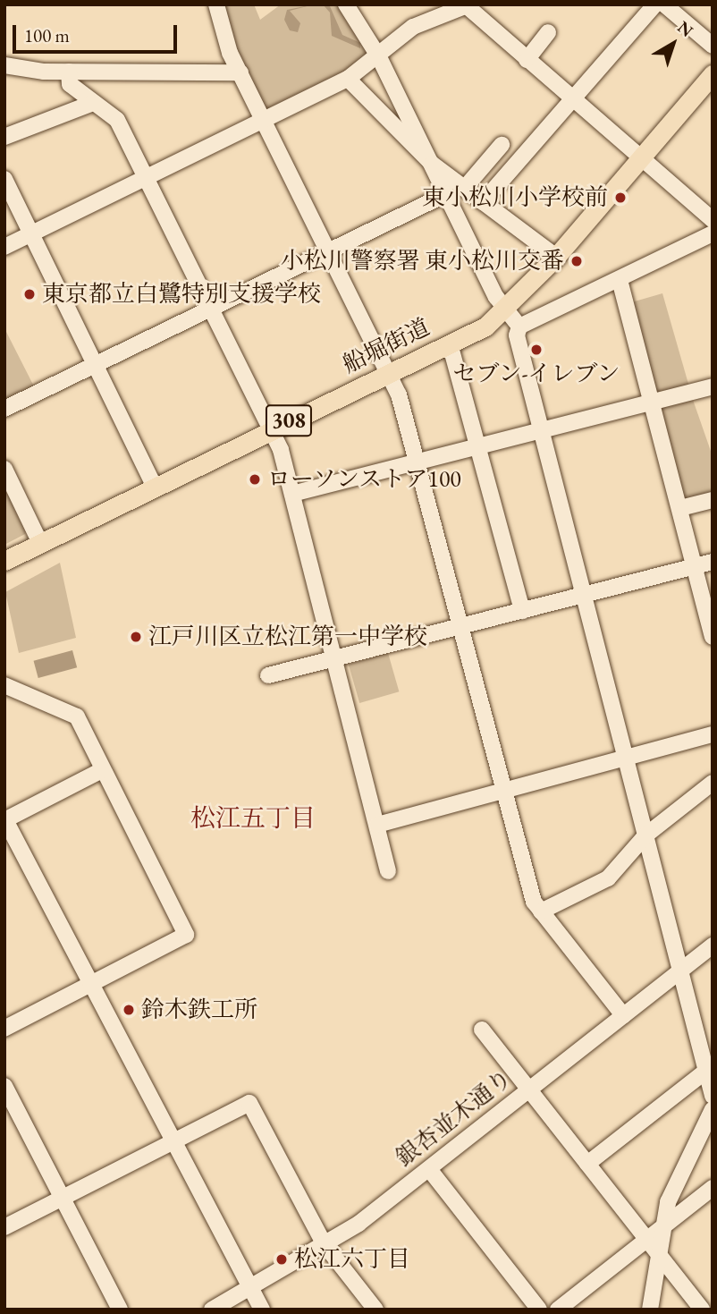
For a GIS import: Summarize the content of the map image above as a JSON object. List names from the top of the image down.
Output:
{
  "streets": {
    "main road": ["船堀街道", "308"],
    "street": ["銀杏並木通り"]
  },
  "districts": ["松江五丁目"],
  "places": [
    "東小松川小学校前",
    "小松川警察署 東小松川交番",
    "東京都立白鷺特別支援学校",
    "セブン-イレブン",
    "ローソンストア100",
    "江戸川区立松江第一中学校",
    "鈴木鉄工所",
    "松江六丁目"
  ],
  "scale_bar": "100 m",
  "north": "top right"
}
